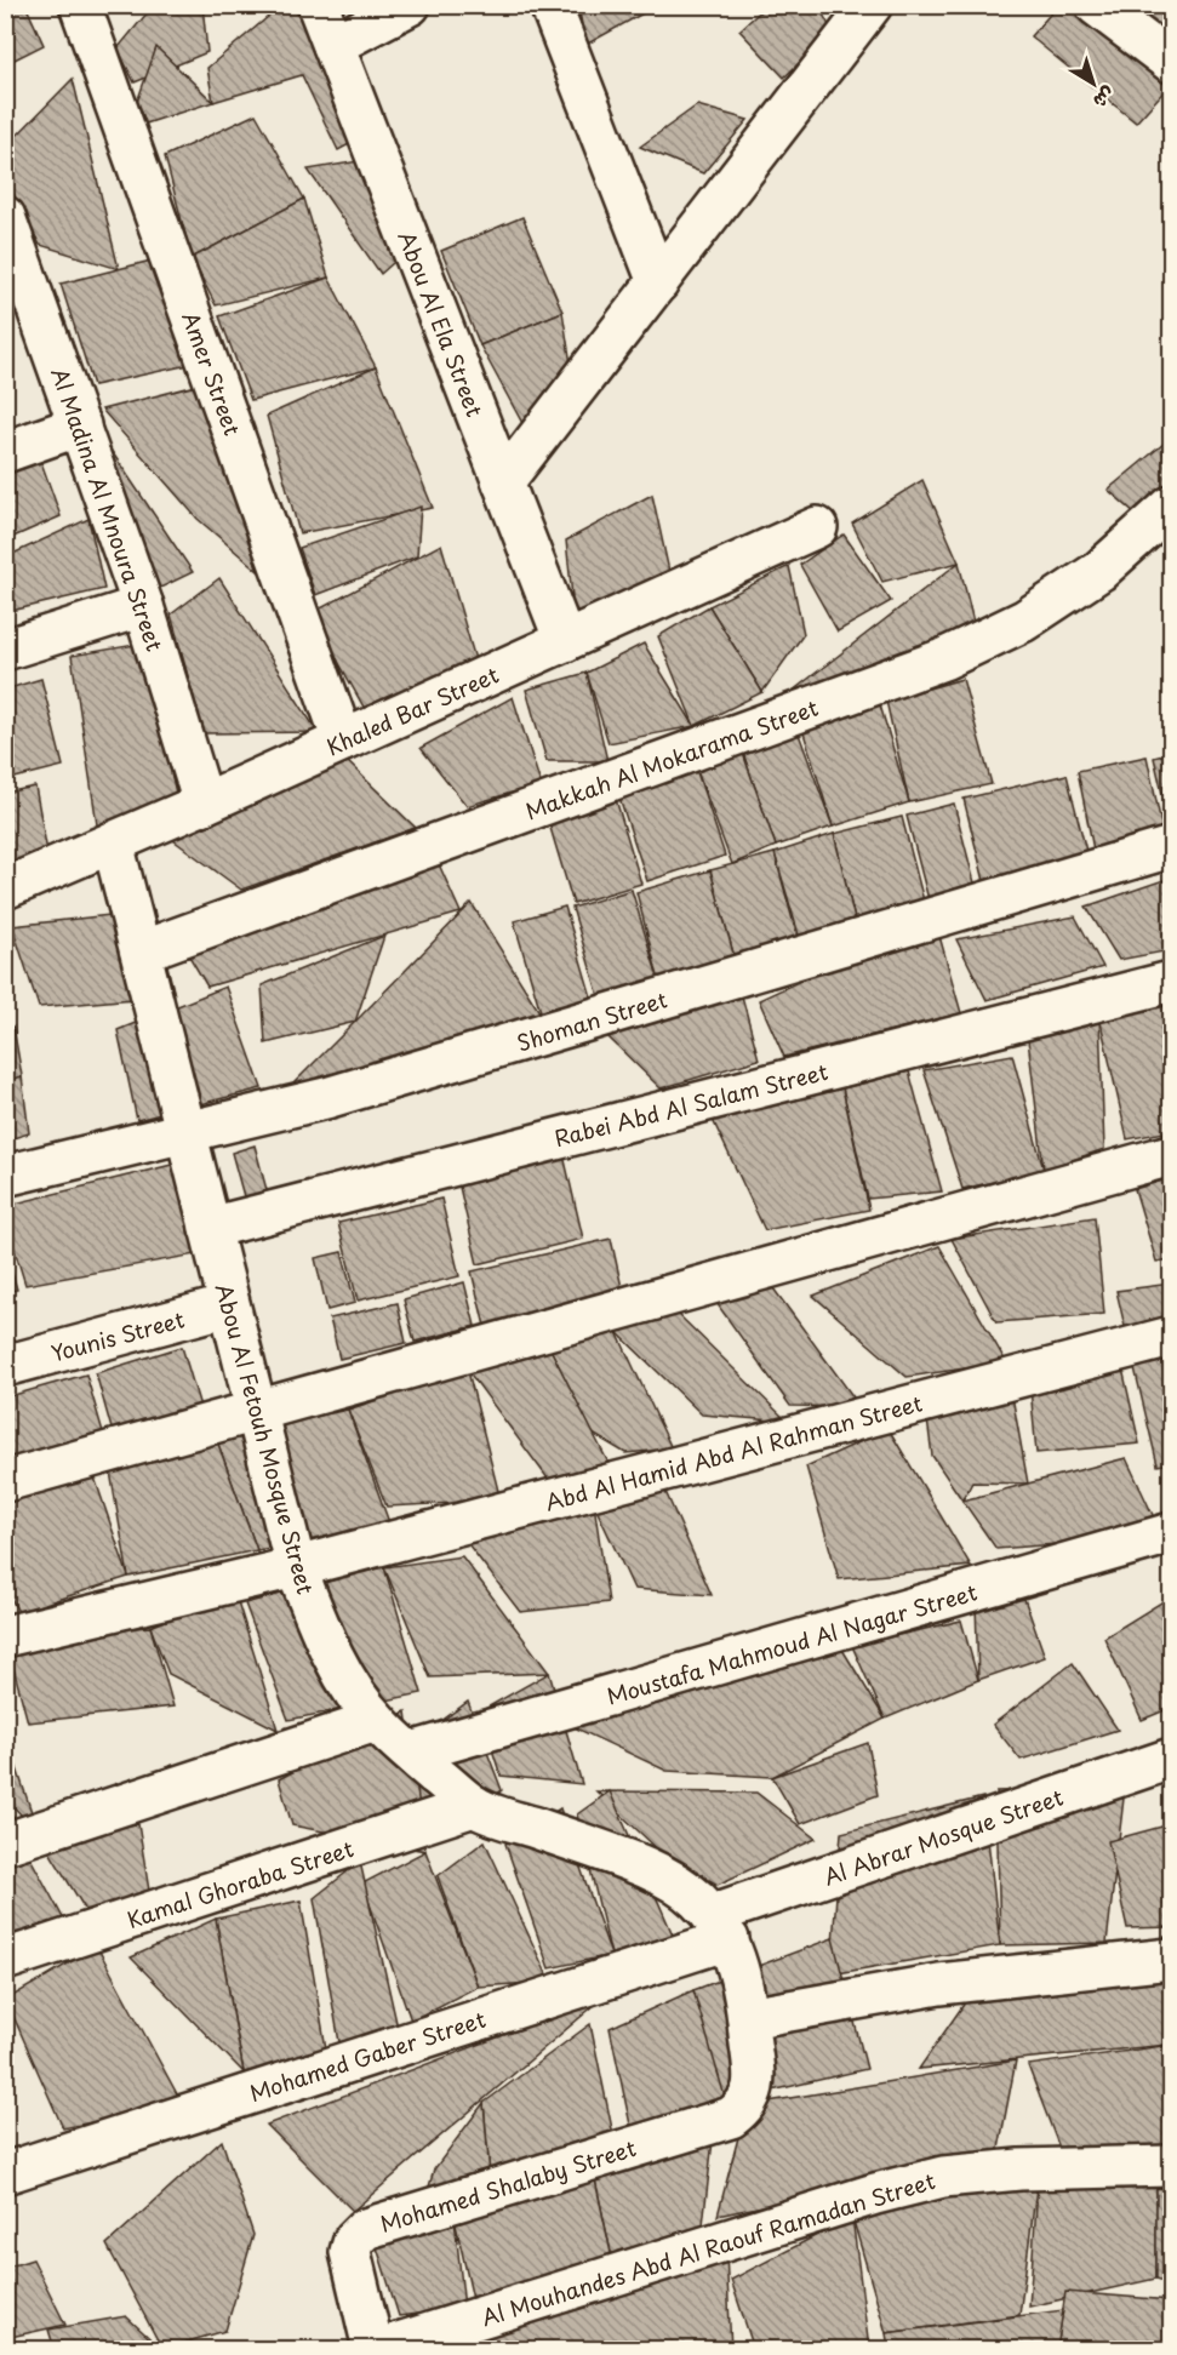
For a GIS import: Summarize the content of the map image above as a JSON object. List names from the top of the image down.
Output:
{
  "streets": {
    "street": [
      "Abou Al Ela Street",
      "Amer Street",
      "Al Madina Al Mnoura Street",
      "Khaled Bar Street",
      "Makkah Al Mokarama Street",
      "Shoman Street",
      "Rabei Abd Al Salam Street",
      "Younis Street",
      "Abou Al Fetouh Mosque Street",
      "Abd Al Hamid Abd Al Rahman Street",
      "Moustafa Mahmoud Al Nagar Street",
      "Al Abrar Mosque Street",
      "Kamal Ghoraba Street",
      "Mohamed Gaber Street",
      "Mohamed Shalaby Street",
      "Al Mouhandes Abd Al Raouf Ramadan Street"
    ]
  },
  "crossings": [
    ["Abou Al Ela Street", "Khaled Bar Street"],
    ["Amer Street", "Khaled Bar Street"],
    ["Al Madina Al Mnoura Street", "Khaled Bar Street"],
    ["Khaled Bar Street", "Abou Al Fetouh Mosque Street"],
    ["Makkah Al Mokarama Street", "Abou Al Fetouh Mosque Street"],
    ["Shoman Street", "Abou Al Fetouh Mosque Street"],
    ["Rabei Abd Al Salam Street", "Abou Al Fetouh Mosque Street"],
    ["Younis Street", "Abou Al Fetouh Mosque Street"],
    ["Abou Al Fetouh Mosque Street", "Abd Al Hamid Abd Al Rahman Street"],
    ["Abou Al Fetouh Mosque Street", "Moustafa Mahmoud Al Nagar Street"],
    ["Abou Al Fetouh Mosque Street", "Al Abrar Mosque Street"],
    ["Abou Al Fetouh Mosque Street", "Kamal Ghoraba Street"],
    ["Abou Al Fetouh Mosque Street", "Mohamed Gaber Street"],
    ["Al Abrar Mosque Street", "Mohamed Gaber Street"]
  ],
  "north": "bottom right"
}
